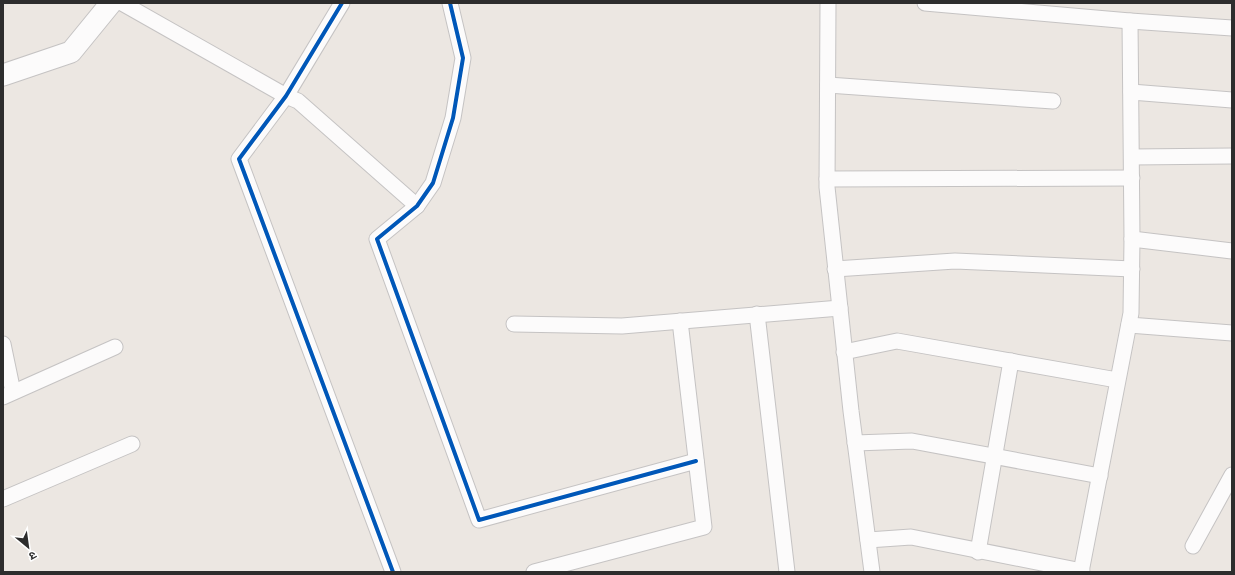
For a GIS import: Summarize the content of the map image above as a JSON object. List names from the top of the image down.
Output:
{
  "north": "bottom right"
}
